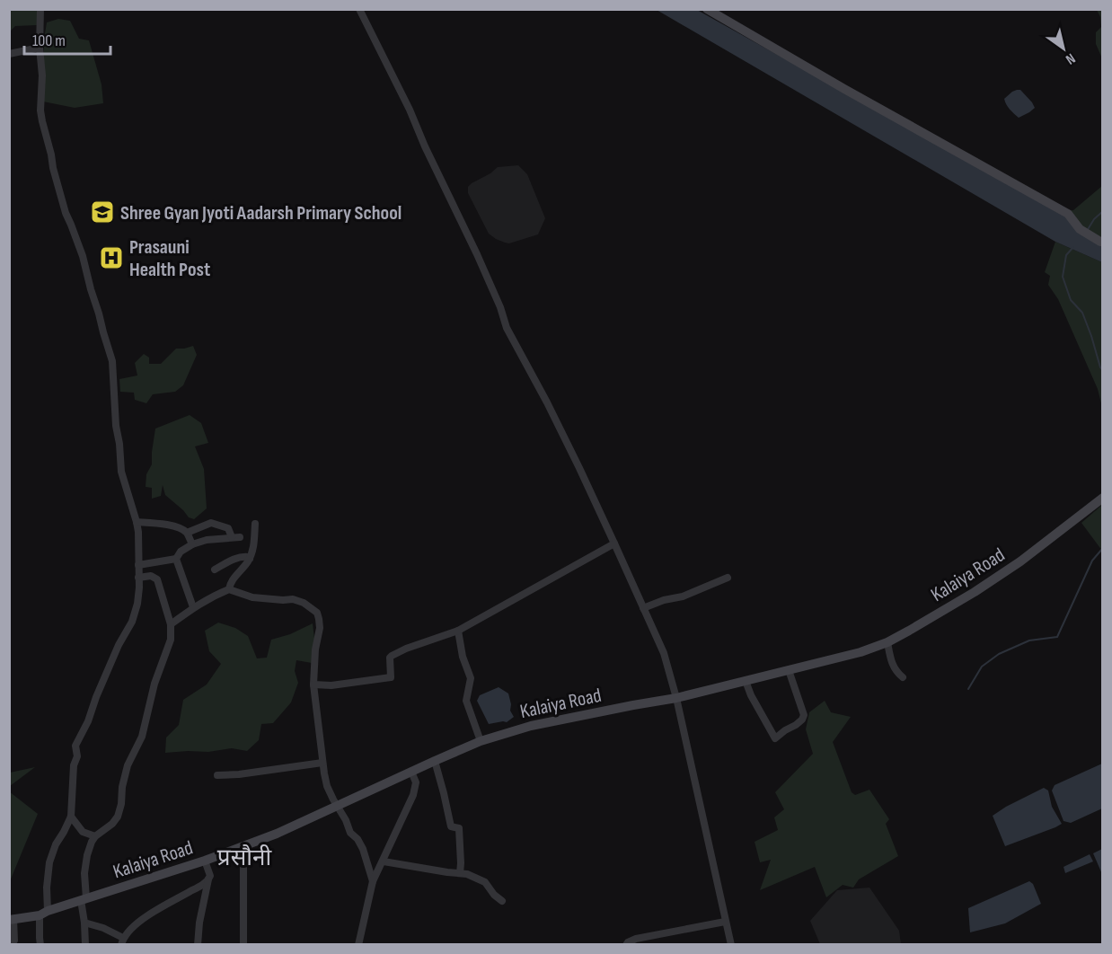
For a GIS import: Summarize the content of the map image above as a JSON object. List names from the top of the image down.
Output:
{
  "streets": {
    "main road": ["Kalaiya Road"]
  },
  "districts": ["प्रसौनी"],
  "places": {
    "school or university": ["Shree Gyan Jyoti Aadarsh Primary School"],
    "hospital": ["Prasauni Health Post"]
  },
  "scale_bar": "100 m",
  "north": "bottom right"
}
